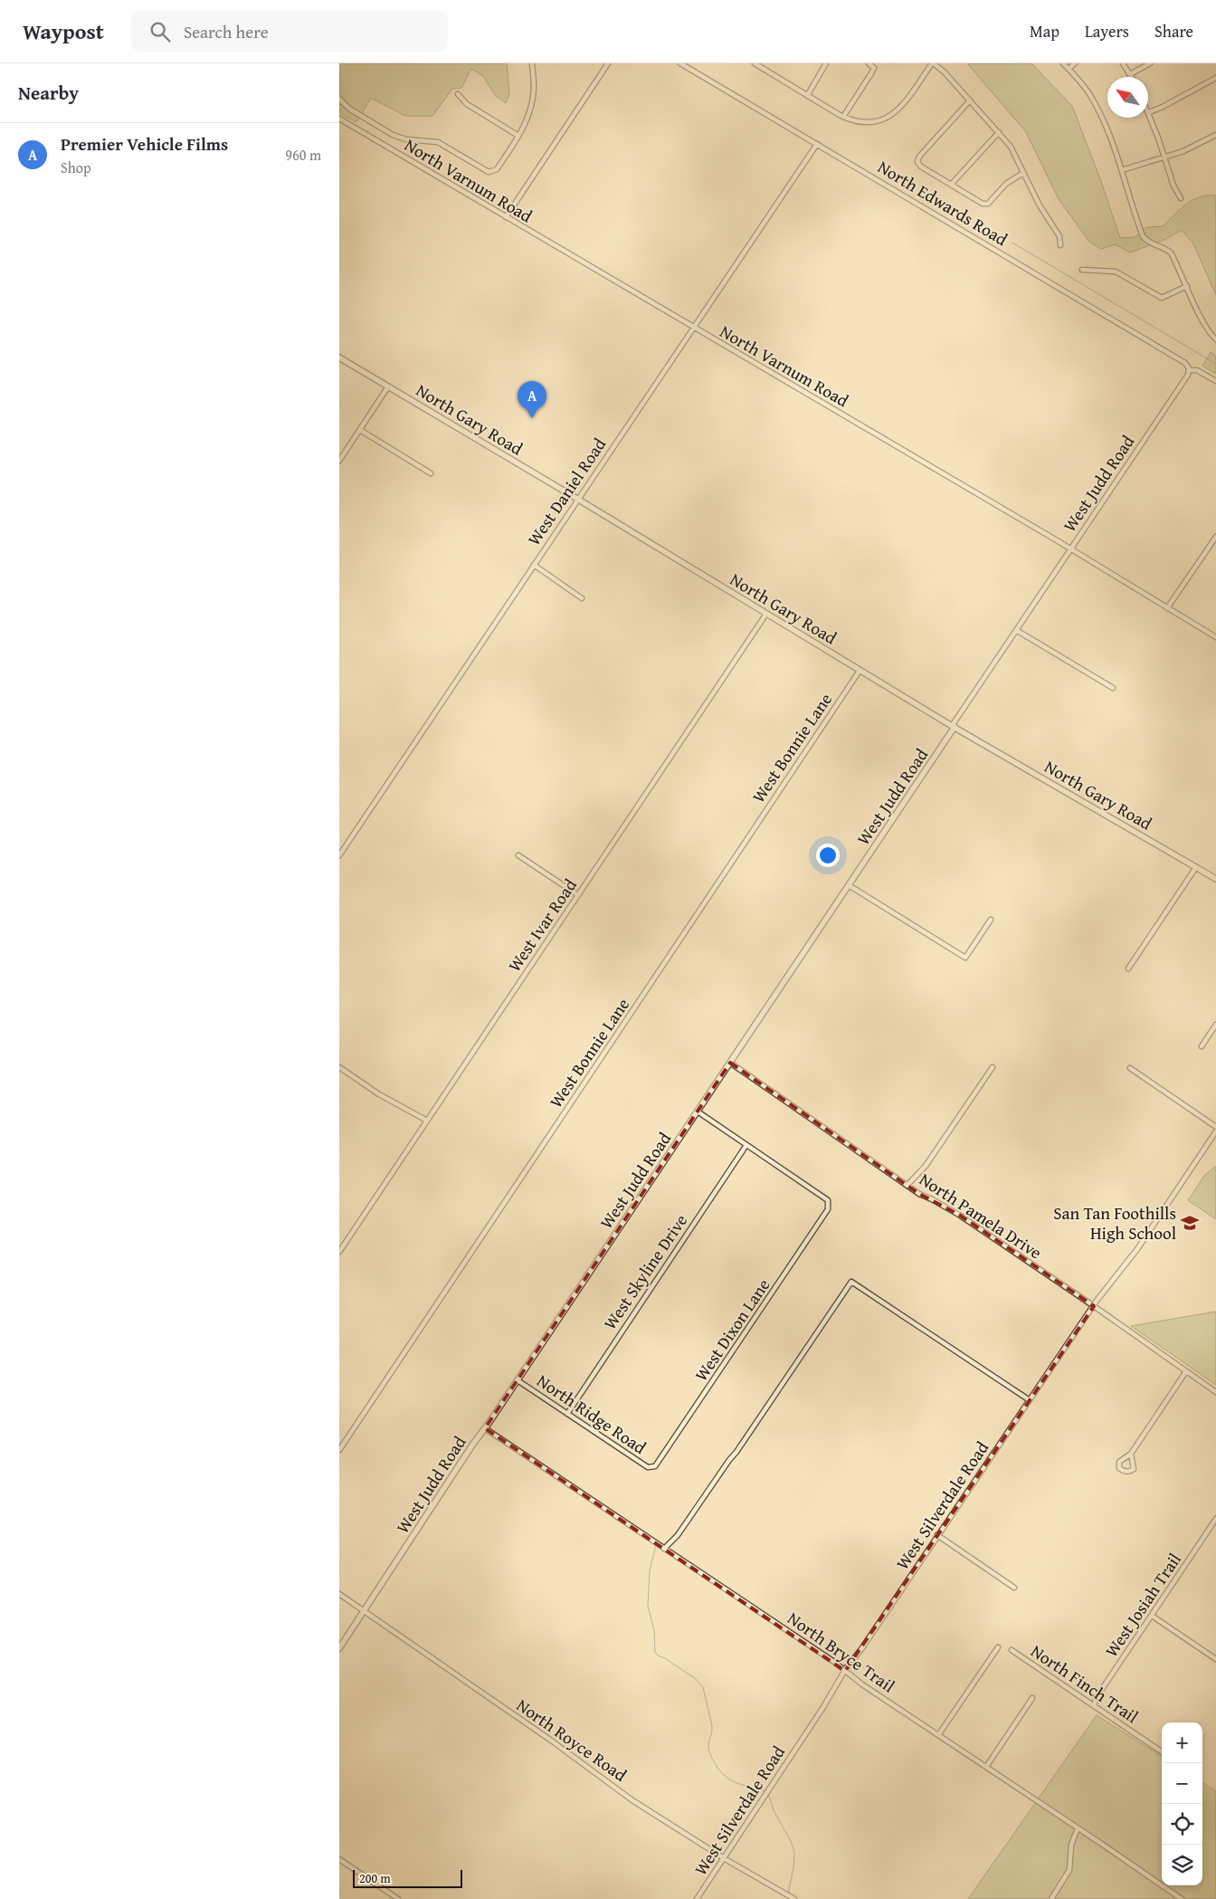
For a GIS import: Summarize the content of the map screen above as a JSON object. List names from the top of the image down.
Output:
{
  "streets": {
    "street": [
      "North Varnum Road",
      "North Edwards Road",
      "North Gary Road",
      "West Judd Road",
      "West Daniel Road",
      "West Bonnie Lane",
      "West Ivar Road",
      "North Pamela Drive",
      "West Skyline Drive",
      "West Dixon Lane",
      "North Ridge Road",
      "West Silverdale Road",
      "West Josiah Trail",
      "North Bryce Trail",
      "North Finch Trail",
      "North Royce Road"
    ]
  },
  "crossings": [
    ["North Varnum Road", "West Judd Road"],
    ["North Varnum Road", "West Daniel Road"],
    ["North Edwards Road", "West Judd Road"],
    ["North Edwards Road", "West Daniel Road"],
    ["North Gary Road", "West Judd Road"],
    ["North Gary Road", "West Daniel Road"],
    ["North Gary Road", "West Bonnie Lane"],
    ["North Gary Road", "West Ivar Road"],
    ["West Judd Road", "North Pamela Drive"],
    ["West Judd Road", "North Ridge Road"],
    ["West Judd Road", "North Bryce Trail"],
    ["West Judd Road", "North Royce Road"],
    ["North Pamela Drive", "West Silverdale Road"],
    ["West Skyline Drive", "West Dixon Lane"],
    ["West Skyline Drive", "North Ridge Road"],
    ["West Dixon Lane", "North Ridge Road"],
    ["West Silverdale Road", "North Bryce Trail"],
    ["West Silverdale Road", "North Royce Road"],
    ["West Josiah Trail", "North Finch Trail"]
  ],
  "places": {
    "school or university": ["San Tan Foothills High School"]
  },
  "scale_bar": "200 m",
  "north": "top left",
  "page": {
    "header": "Waypost",
    "search": "Search here",
    "nav": ["Map", "Layers", "Share"],
    "heading": "Nearby",
    "list": [
      {
        "mark": "A",
        "name": "Premier Vehicle Films",
        "note": "Shop",
        "value": "960 m"
      }
    ],
    "pins": "A",
    "map_buttons": ["+", "−"],
    "scale": "200 m"
  }
}
